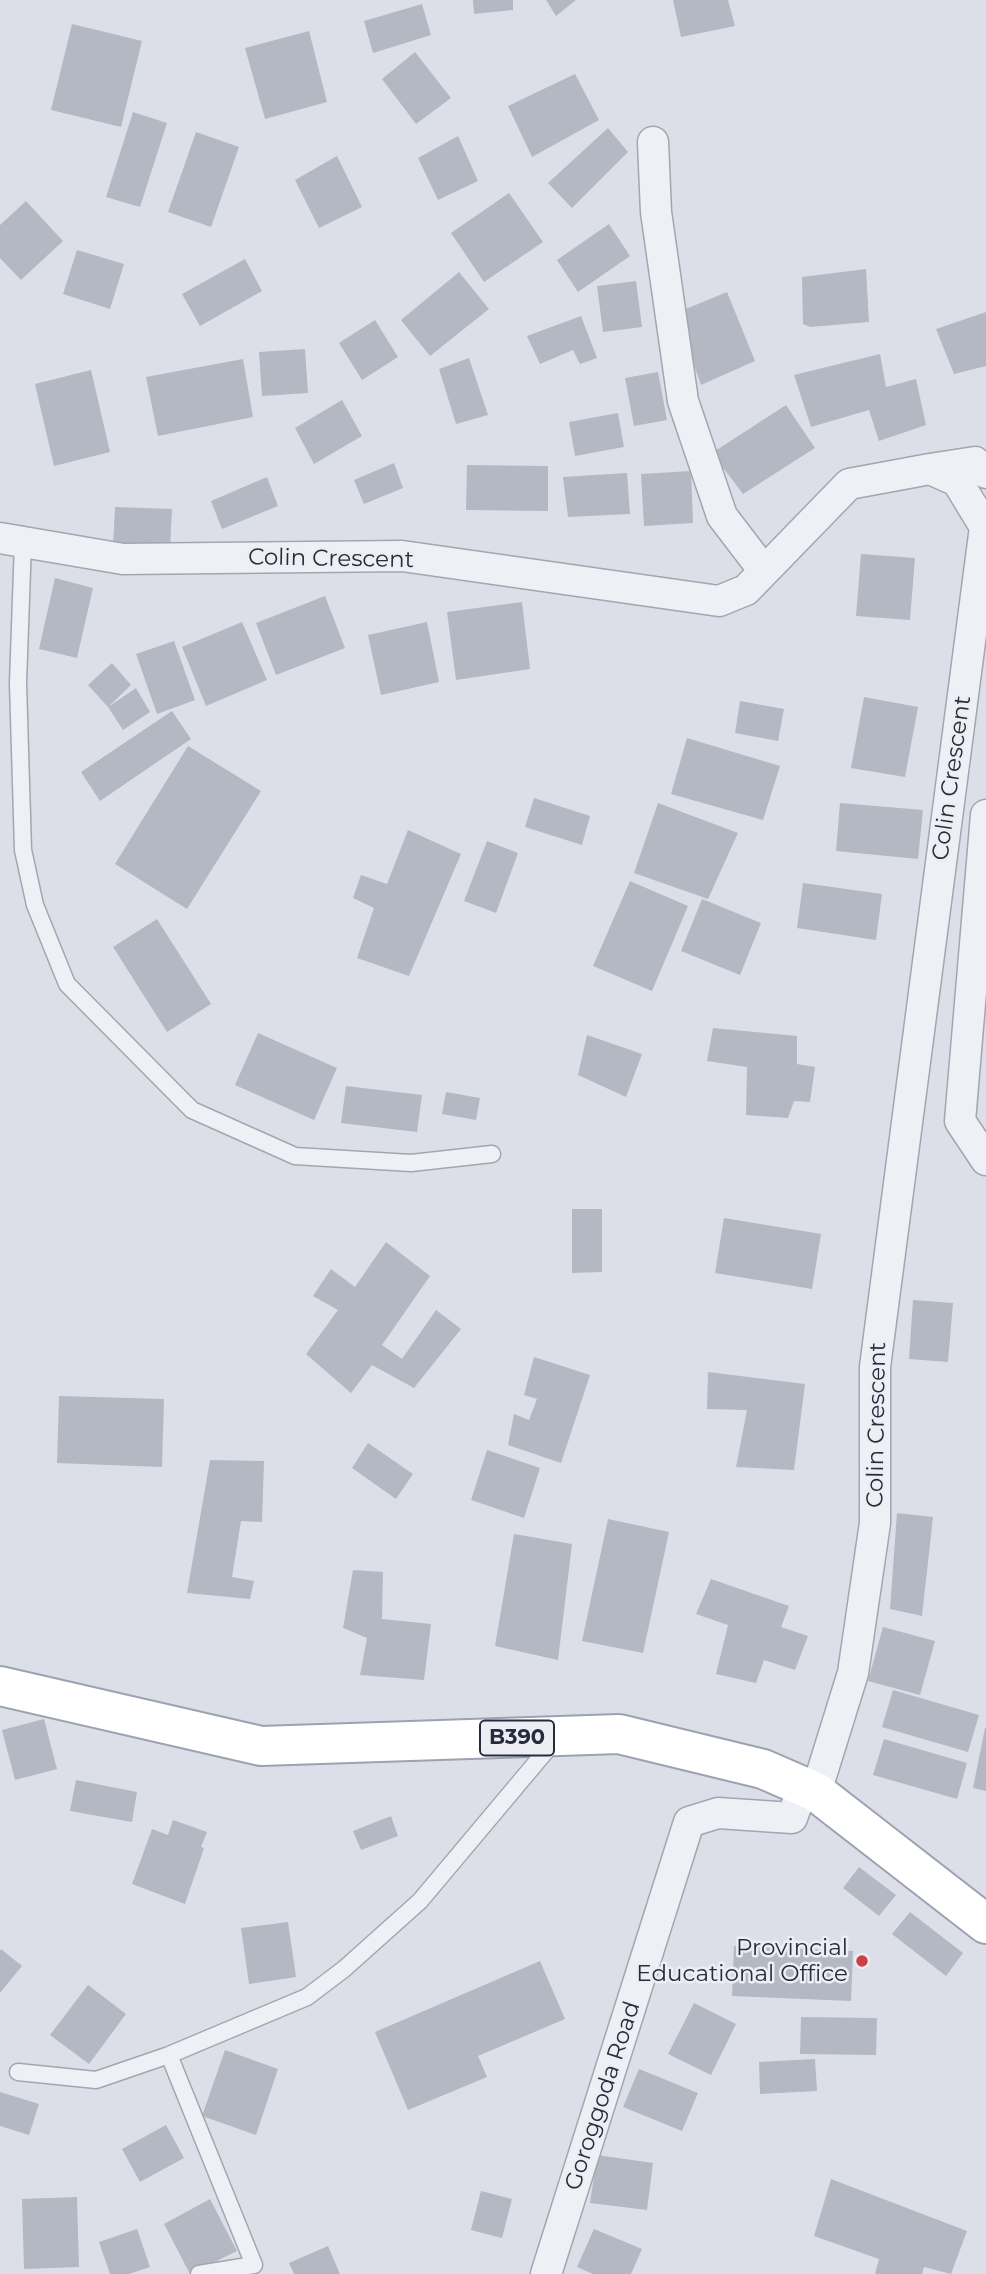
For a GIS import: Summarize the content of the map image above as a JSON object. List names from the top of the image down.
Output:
{
  "streets": {
    "main road": ["B390"],
    "street": ["Colin Crescent", "Goroggoda Road"]
  },
  "crossings": [
    ["Colin Crescent", "B390"],
    ["Colin Crescent", "Goroggoda Road"]
  ],
  "places": ["Provincial Educational Office"]
}
